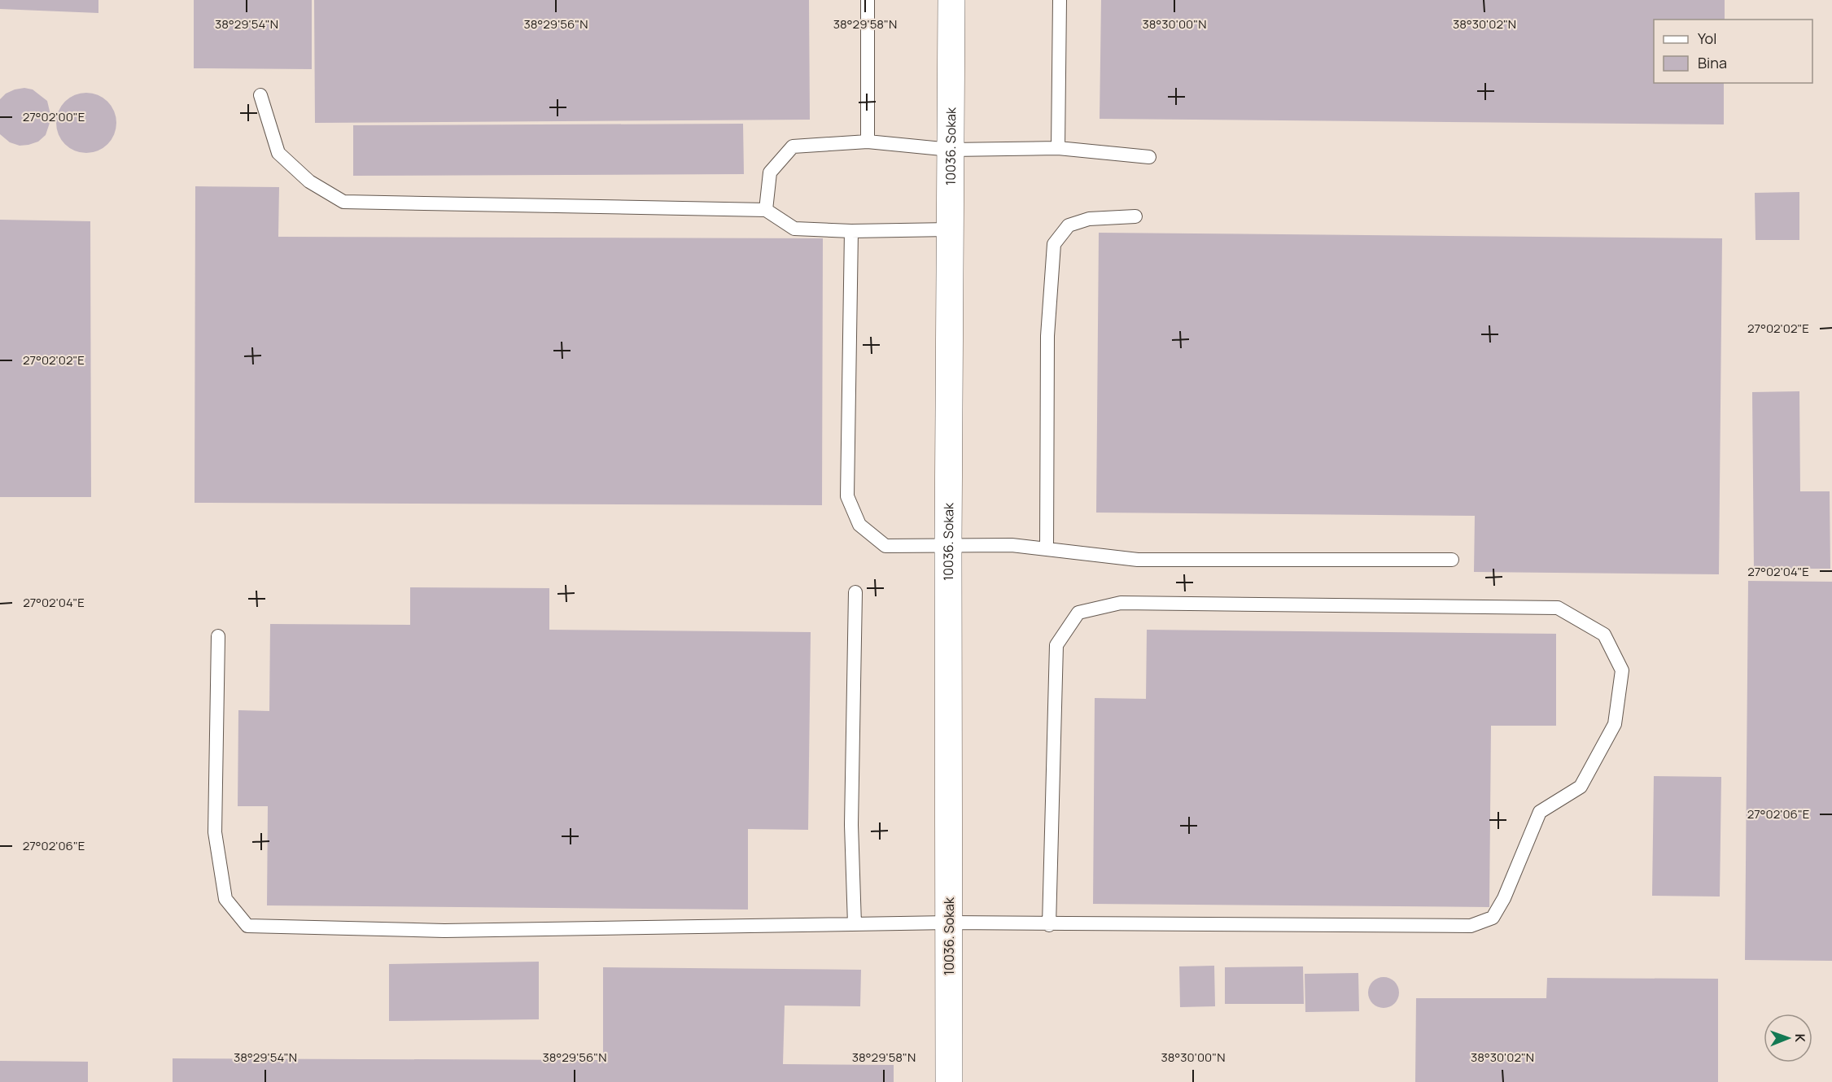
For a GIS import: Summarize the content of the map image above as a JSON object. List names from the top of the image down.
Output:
{
  "streets": {
    "street": ["10036. Sokak"]
  },
  "legend": ["Yol", "Bina"],
  "north": "right",
  "coordinates": [
    "38°29'54\"N",
    "38°29'56\"N",
    "38°29'58\"N",
    "38°30'00\"N",
    "38°30'02\"N",
    "27°02'00\"E",
    "27°02'02\"E",
    "27°02'04\"E",
    "27°02'06\"E"
  ]
}
